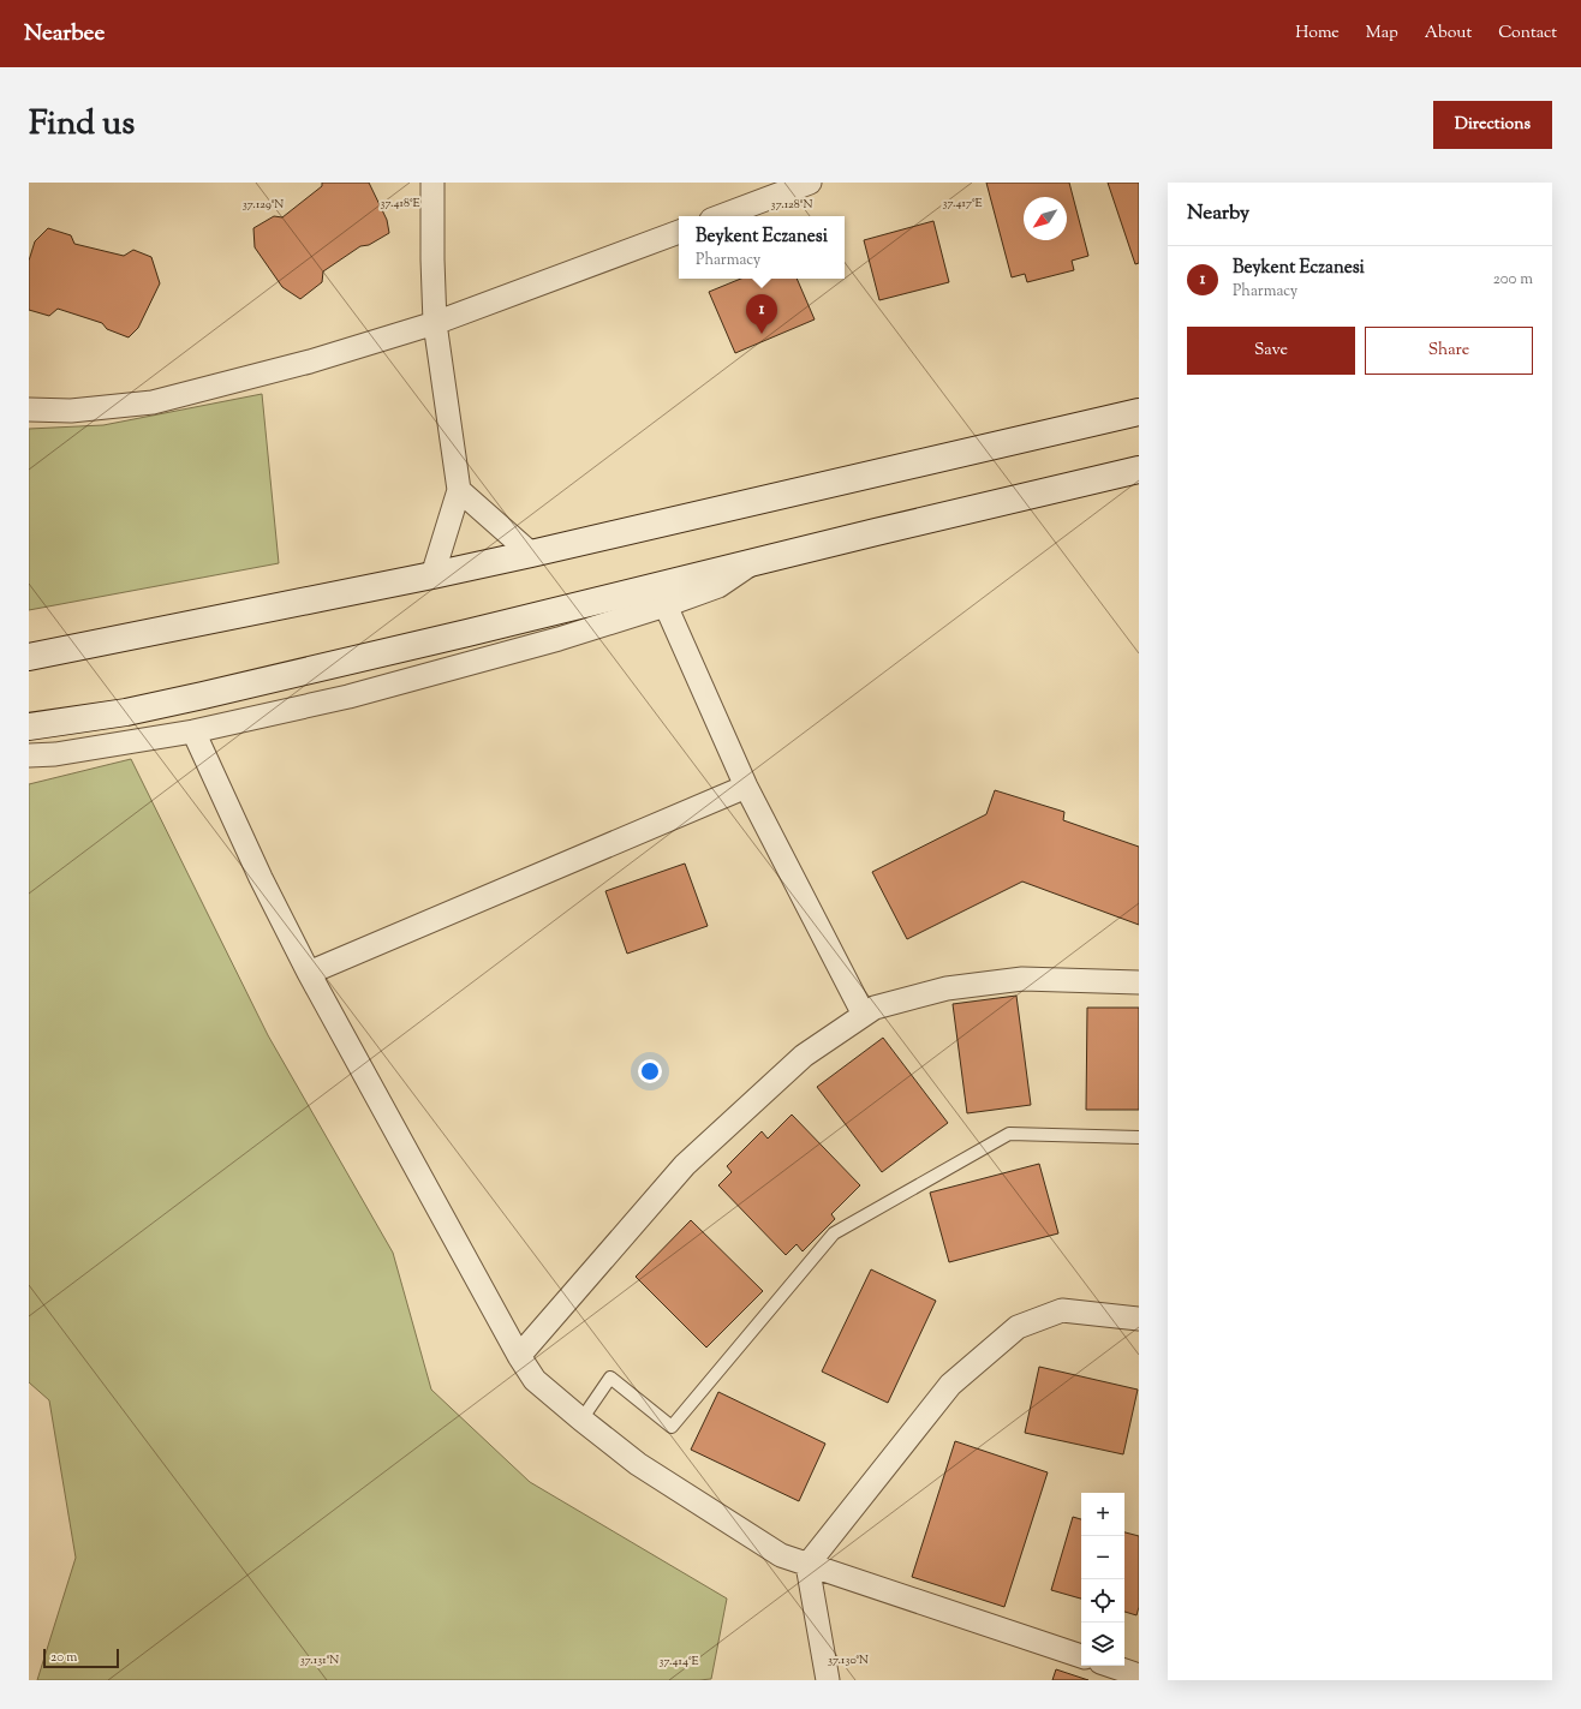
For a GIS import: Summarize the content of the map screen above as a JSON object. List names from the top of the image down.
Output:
{
  "scale_bar": "20 m",
  "north": "bottom left",
  "page": {
    "header": "Nearbee",
    "nav": [
      "Home",
      "Map",
      "About",
      "Contact"
    ],
    "title": "Find us",
    "buttons": [
      "Directions",
      ["Save", "Share"]
    ],
    "heading": "Nearby",
    "popup": ["Beykent Eczanesi", "Pharmacy"],
    "list": [
      {
        "mark": "1",
        "name": "Beykent Eczanesi",
        "note": "Pharmacy",
        "value": "200 m"
      }
    ],
    "pins": "1",
    "map_buttons": ["+", "−"],
    "scale": "20 m"
  },
  "coordinates": [
    "37.418°E",
    "37.417°E",
    "37.129°N",
    "37.128°N",
    "37.131°N",
    "37.130°N",
    "37.414°E"
  ]
}
